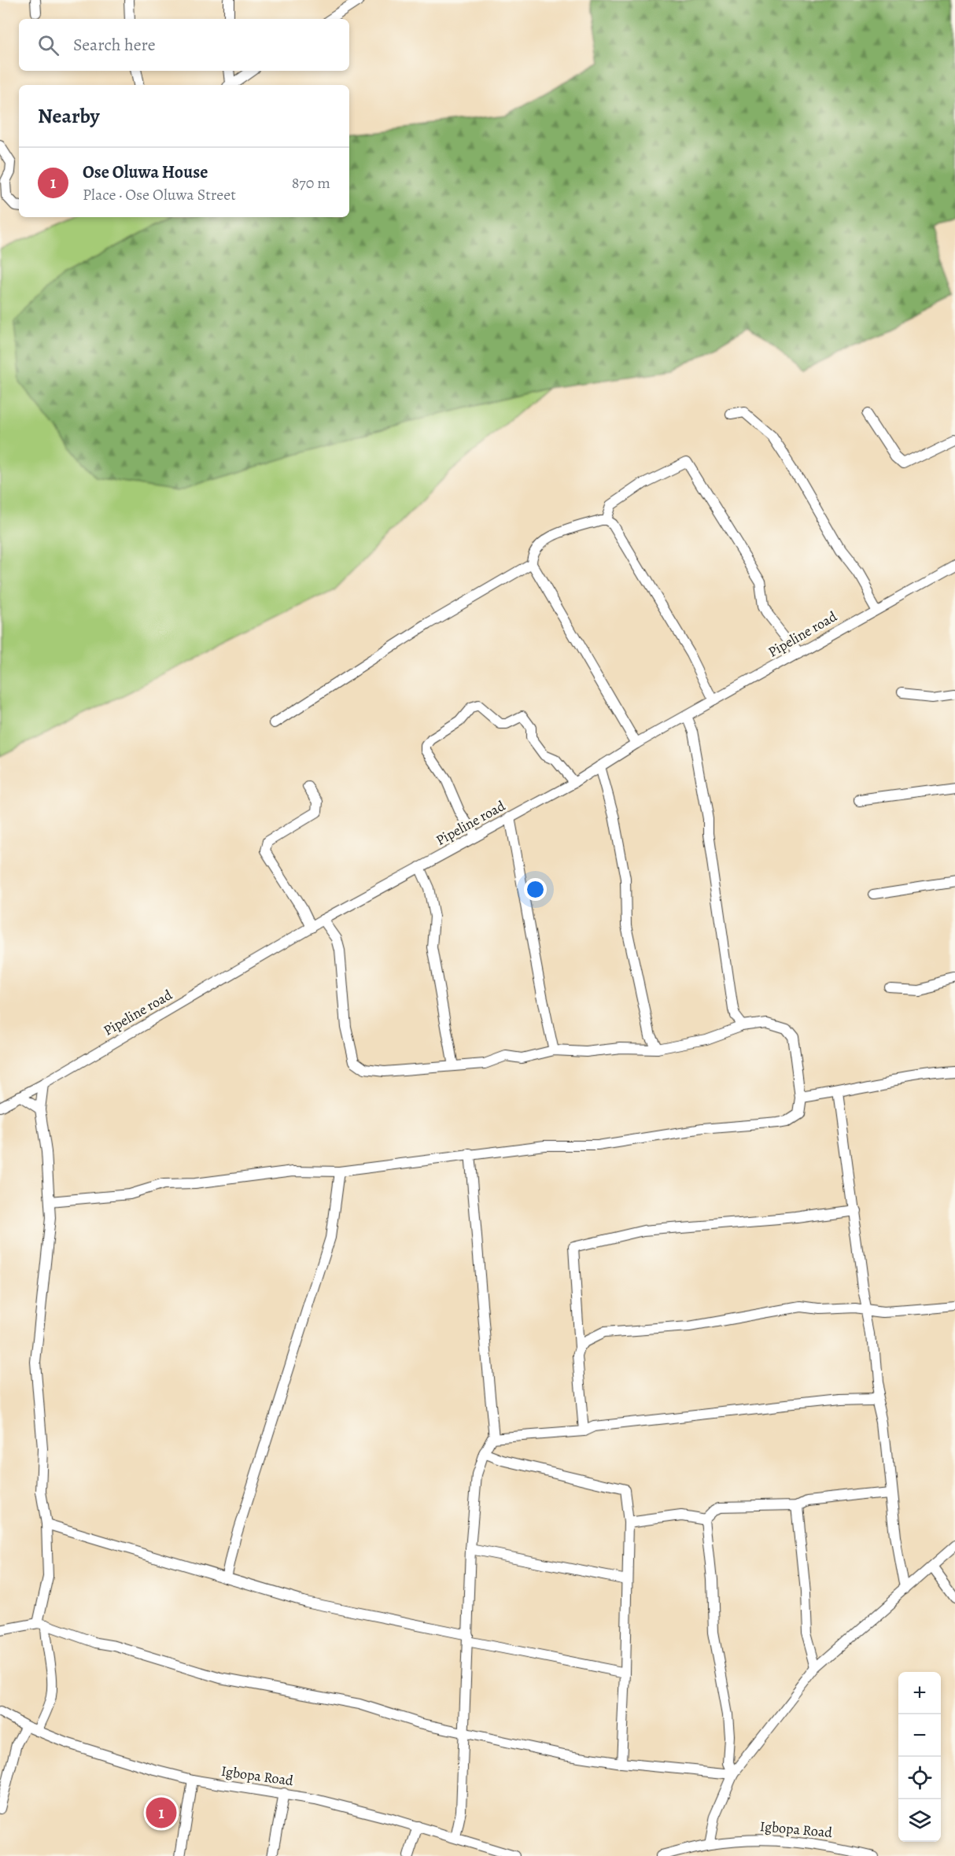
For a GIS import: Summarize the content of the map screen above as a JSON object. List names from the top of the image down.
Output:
{
  "streets": {
    "street": ["Pipeline road", "Igbopa Road"]
  },
  "page": {
    "search": "Search here",
    "heading": "Nearby",
    "list": [
      {
        "mark": "1",
        "name": "Ose Oluwa House",
        "note": "Place · Ose Oluwa Street",
        "value": "870 m"
      }
    ],
    "map_buttons": ["+", "−"],
    "pins": "1"
  }
}
